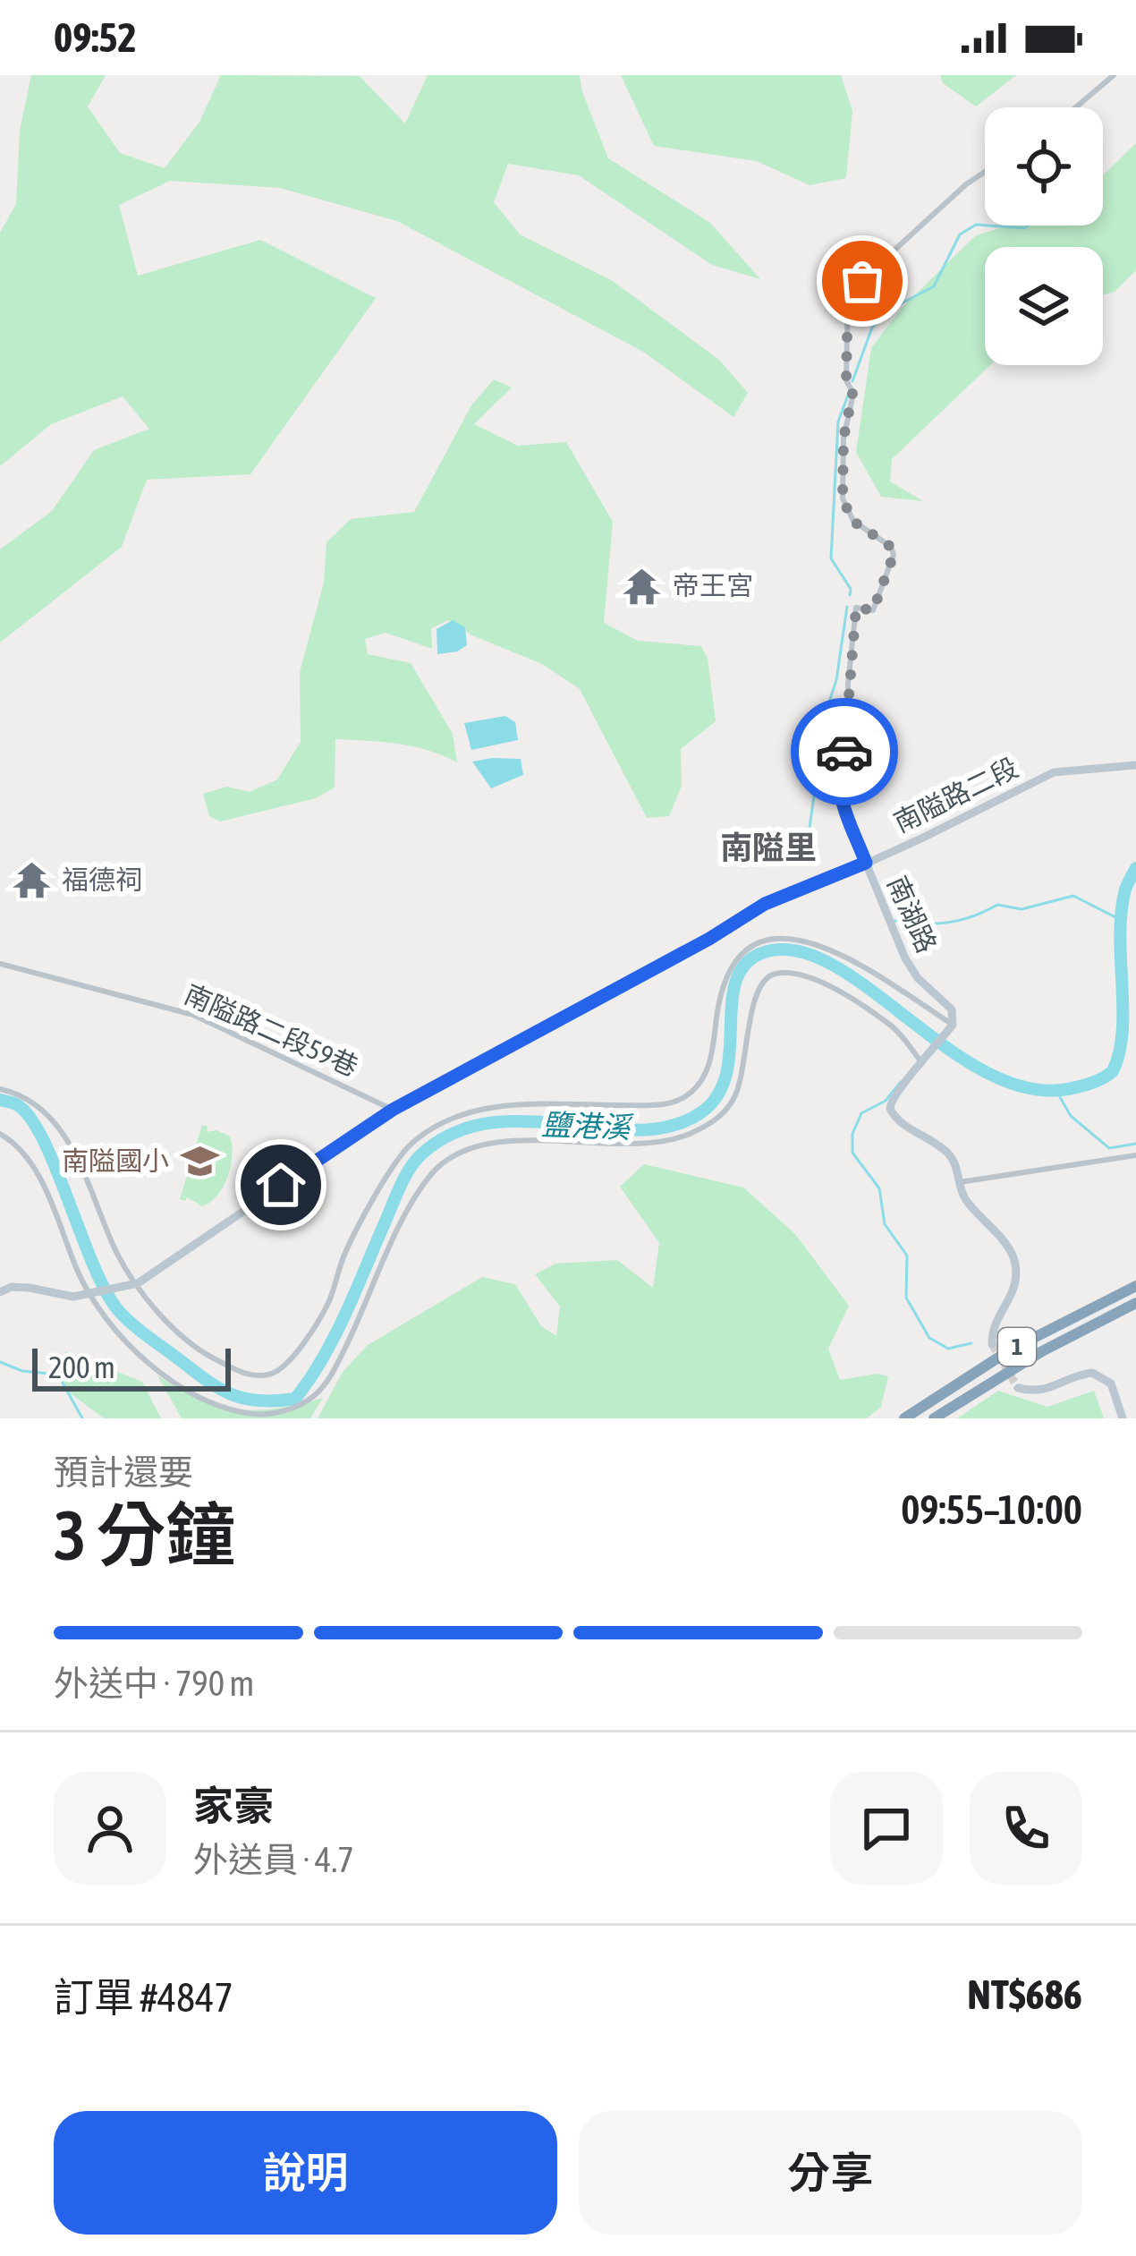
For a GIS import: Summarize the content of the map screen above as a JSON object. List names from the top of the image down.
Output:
{
  "streets": {
    "highway": ["1"],
    "street": ["南隘路二段", "南湖路", "南隘路二段59巷"]
  },
  "crossings": [
    ["南隘路二段", "南湖路"],
    ["南隘路二段", "南隘路二段59巷"]
  ],
  "districts": ["南隘里"],
  "water": ["鹽港溪"],
  "places": {
    "temple": ["帝王宮", "福德祠"],
    "school or university": ["南隘國小"]
  },
  "scale_bar": "200 m",
  "page": {
    "status": "09:52",
    "scale": "200 m",
    "heading": ["3 分鐘", "預計還要", "09:55–10:00"],
    "panel": [
      "家豪",
      "外送員 · 4.7",
      "訂單 #4847",
      "NT$686"
    ],
    "bar": "外送中 · 790 m",
    "buttons": ["說明", "分享"]
  }
}
